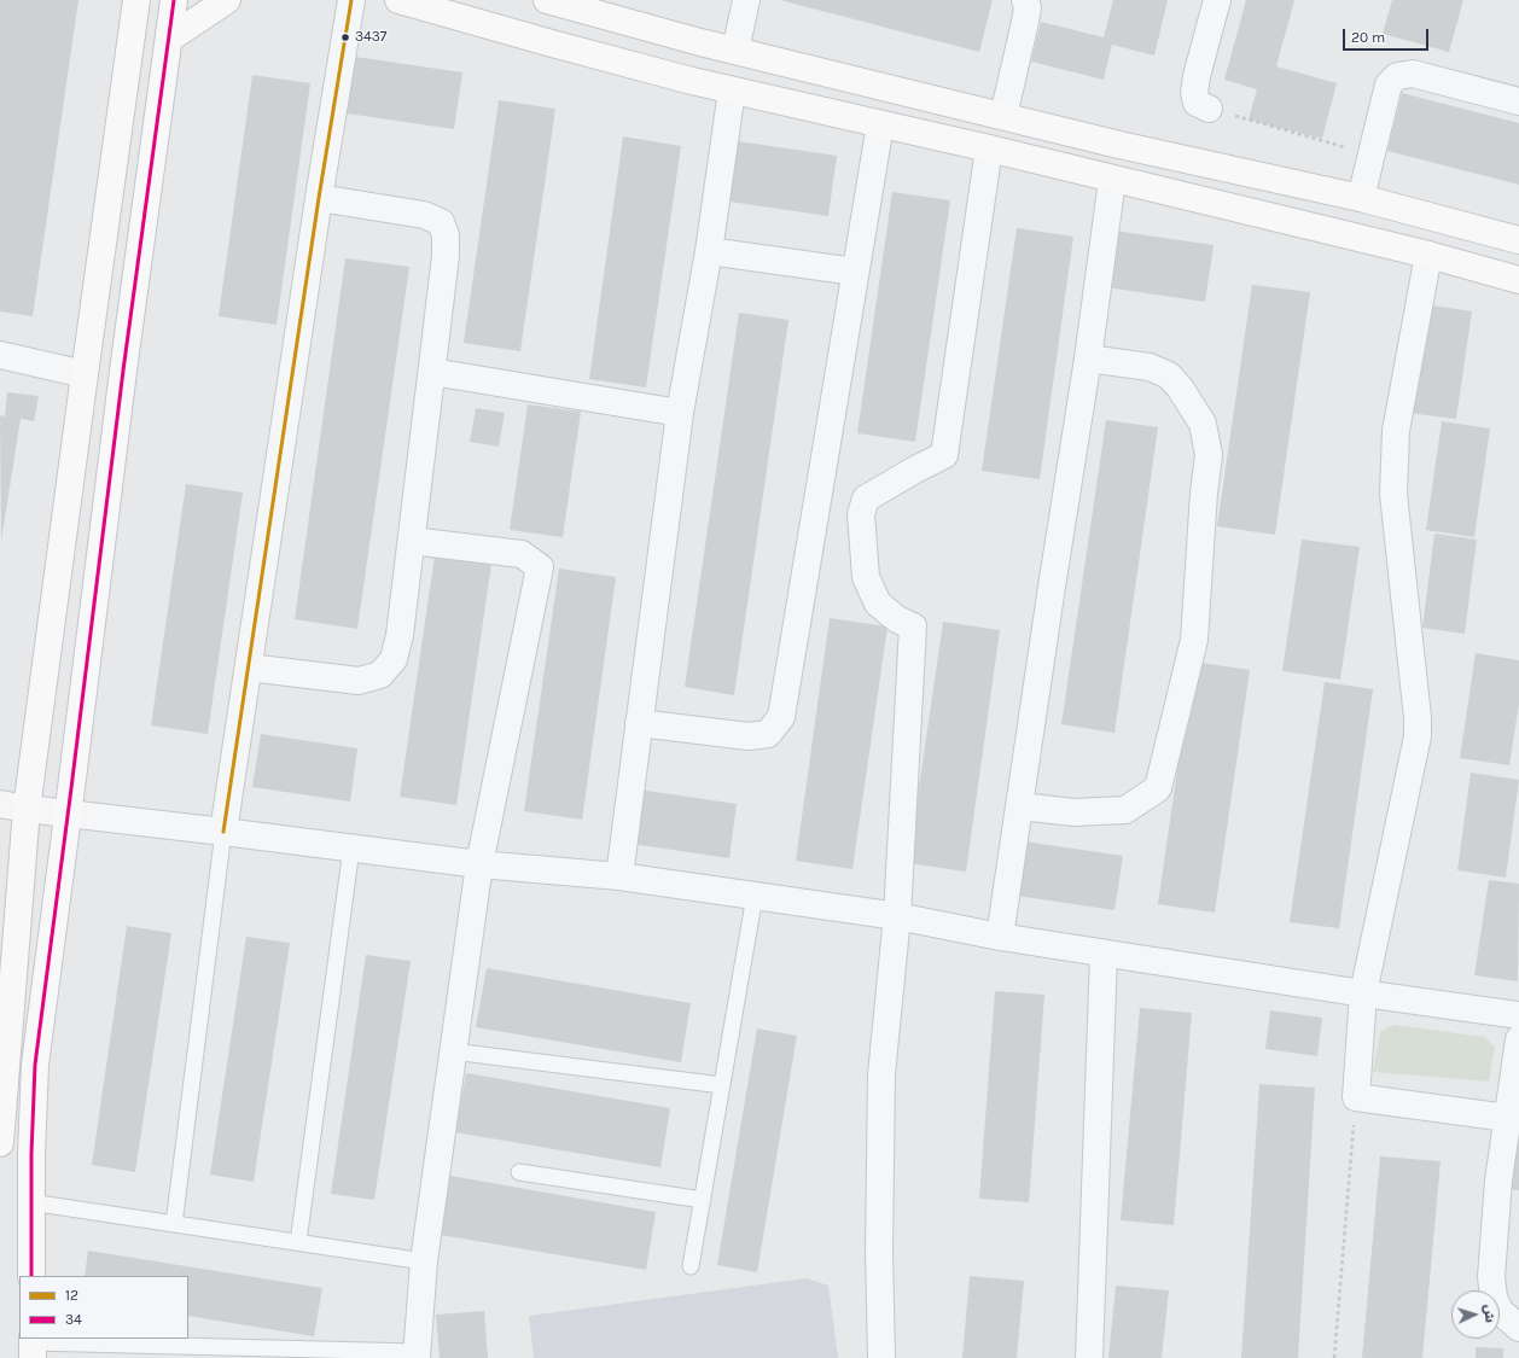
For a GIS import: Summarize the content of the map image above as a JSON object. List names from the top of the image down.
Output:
{
  "places": ["3437"],
  "lines": ["transit line 12", "transit line 34"],
  "legend": ["12", "34"],
  "scale_bar": "20 m",
  "north": "right"
}
